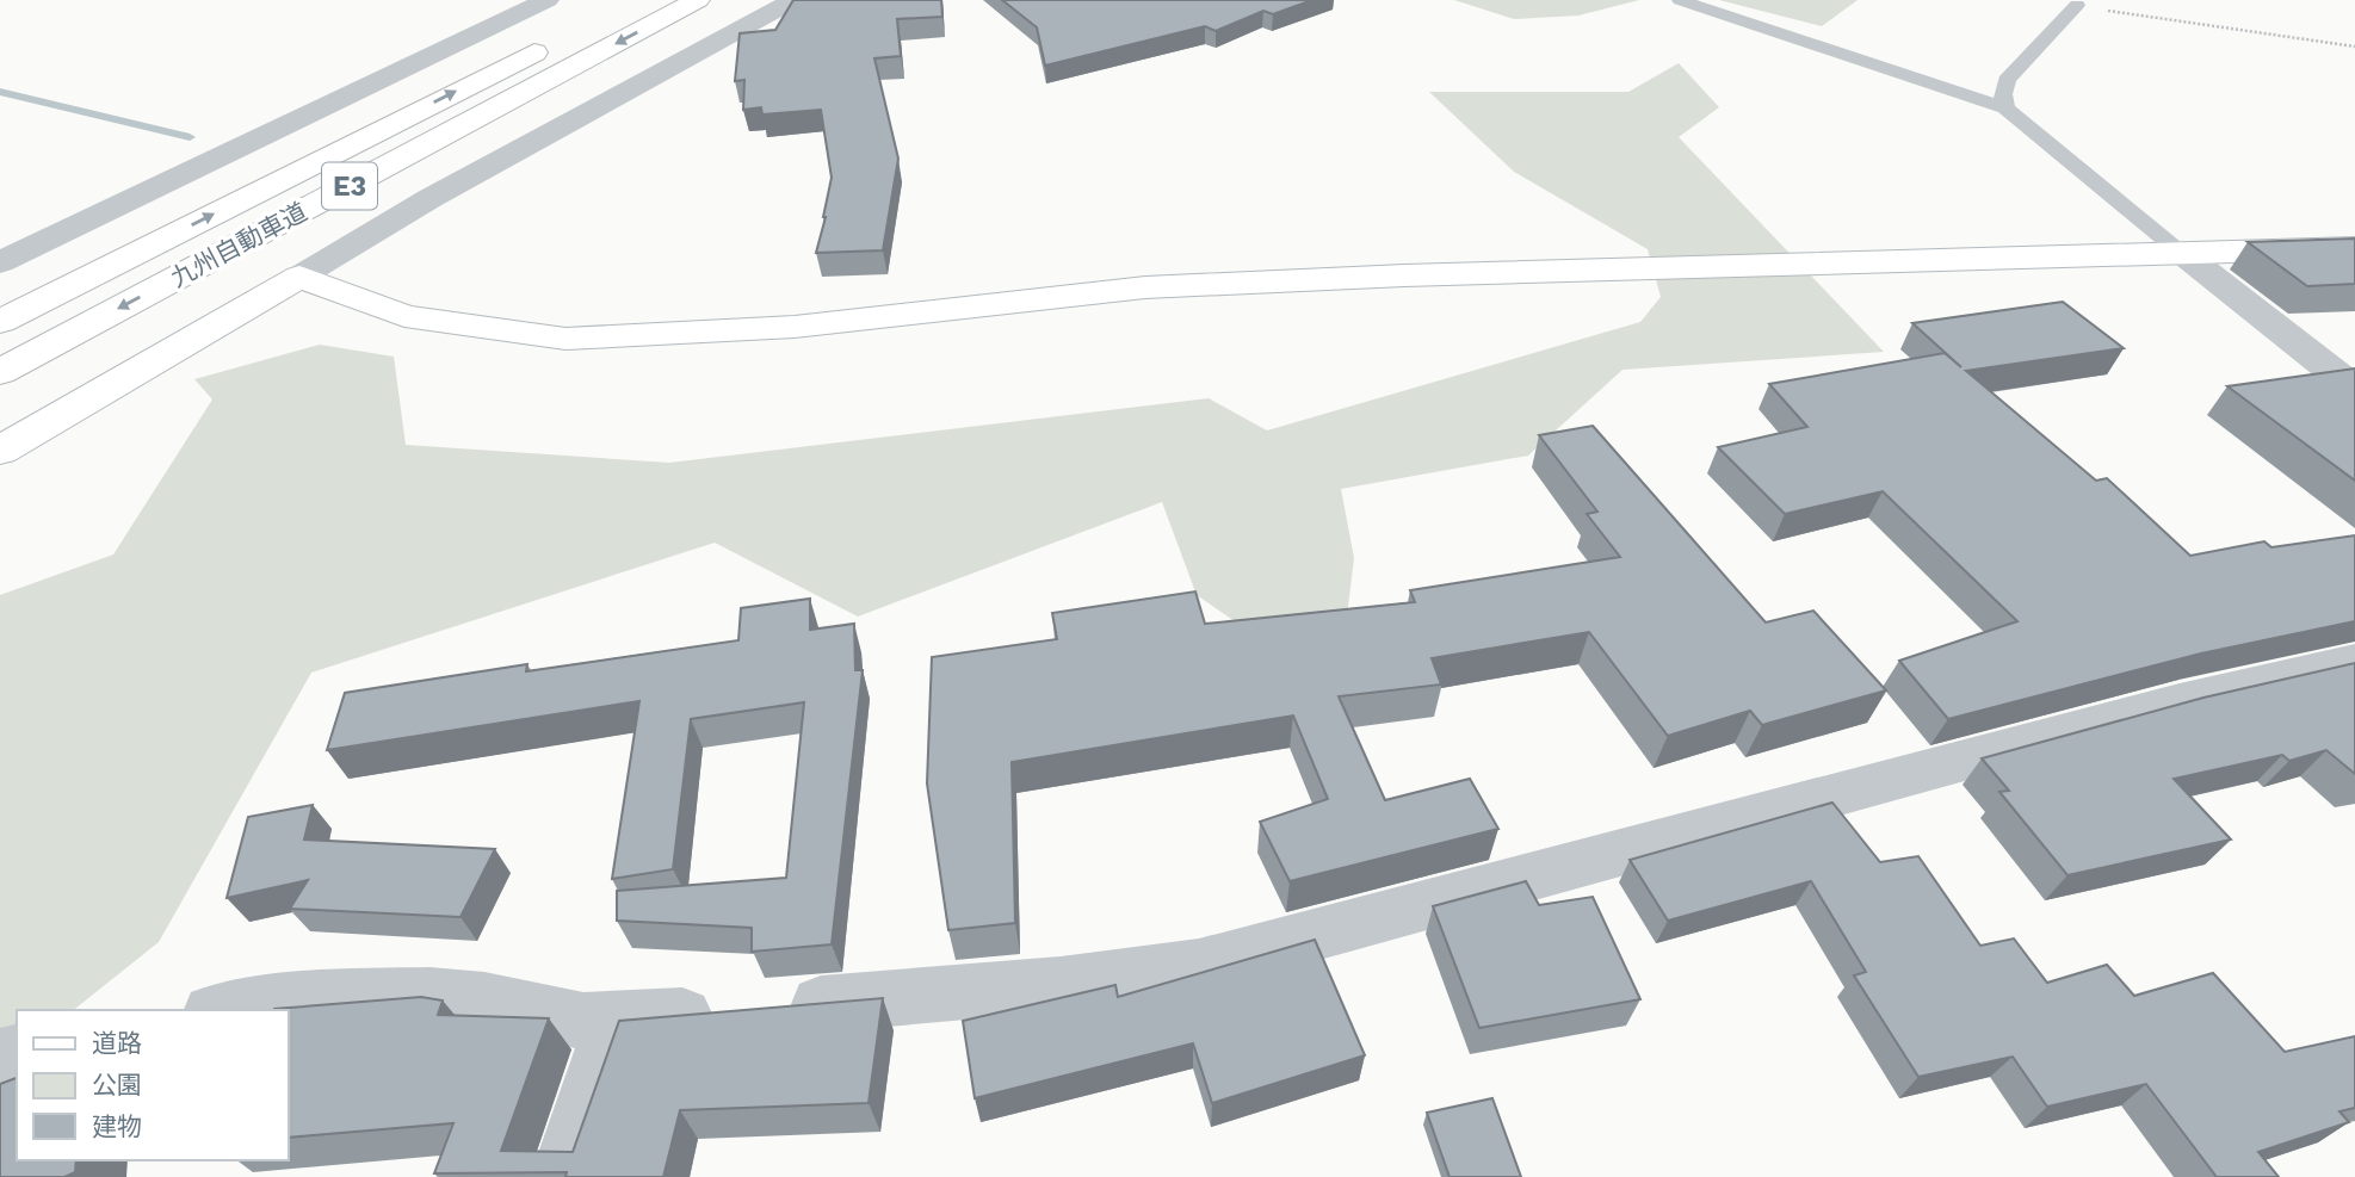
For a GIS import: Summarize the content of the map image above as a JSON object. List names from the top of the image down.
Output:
{
  "streets": {
    "main road": ["E3", "九州自動車道"]
  },
  "legend": ["道路", "公園", "建物"]
}
